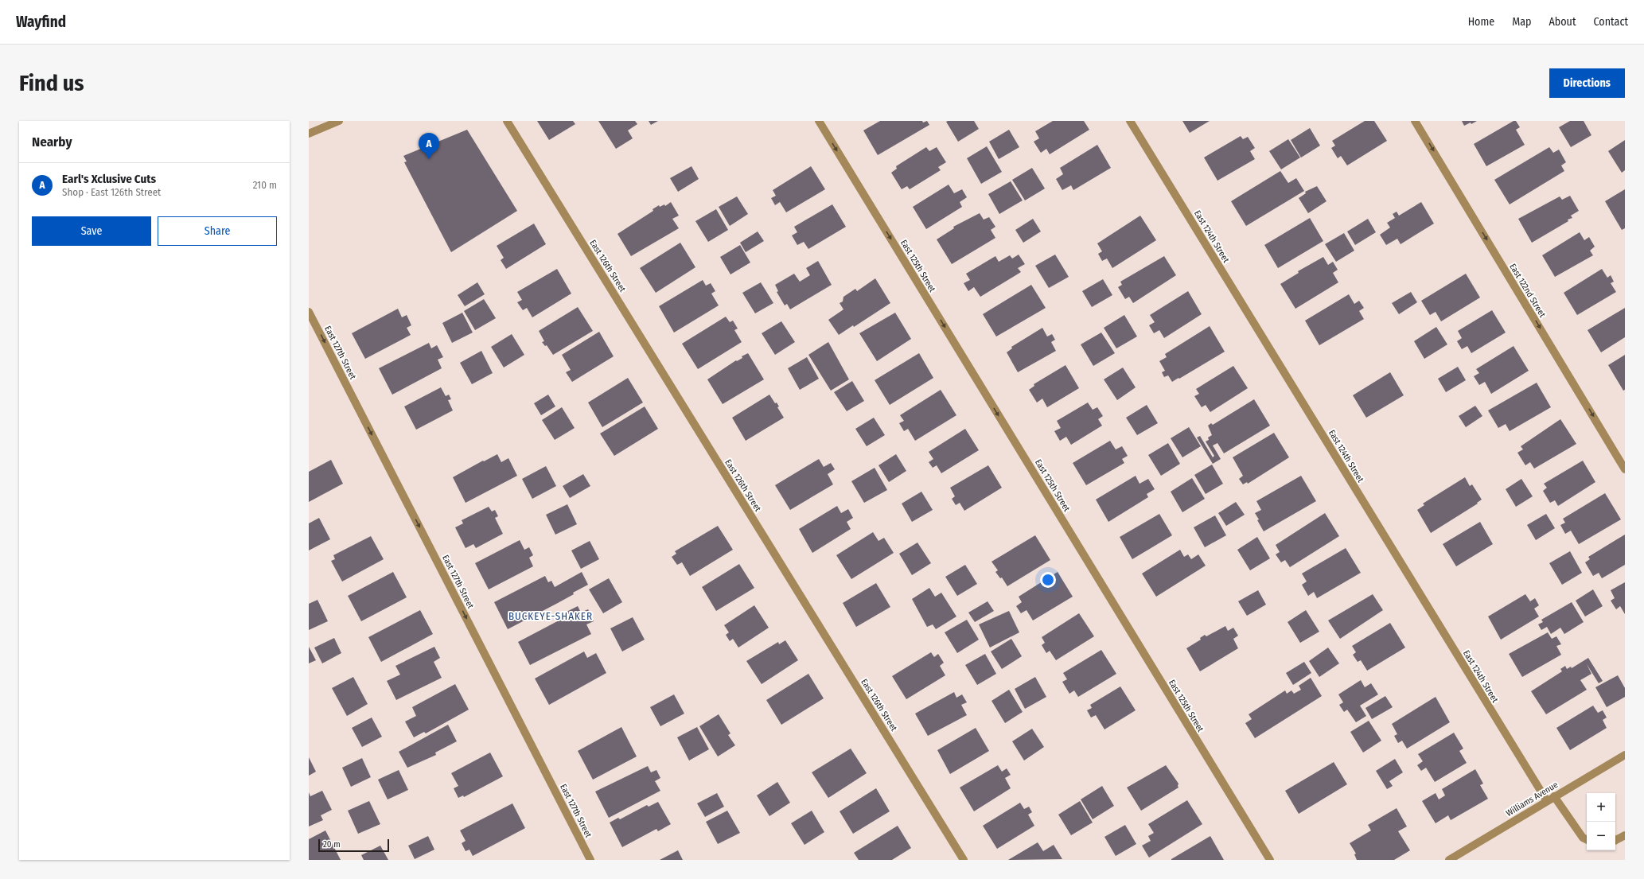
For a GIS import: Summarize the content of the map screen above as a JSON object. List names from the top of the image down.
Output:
{
  "streets": {
    "street": [
      "East 124th Street",
      "East 126th Street",
      "East 125th Street",
      "East 122nd Street",
      "East 127th Street",
      "Williams Avenue"
    ]
  },
  "crossings": [
    ["East 124th Street", "Williams Avenue"]
  ],
  "one_way": ["East 125th Street", "East 122nd Street", "East 127th Street"],
  "districts": ["BUCKEYE-SHAKER"],
  "scale_bar": "20 m",
  "page": {
    "header": "Wayfind",
    "nav": [
      "Home",
      "Map",
      "About",
      "Contact"
    ],
    "buttons": [
      "Directions",
      ["Save", "Share"]
    ],
    "title": "Find us",
    "heading": "Nearby",
    "pins": "A",
    "list": [
      {
        "mark": "A",
        "name": "Earl's Xclusive Cuts",
        "note": "Shop · East 126th Street",
        "value": "210 m"
      }
    ],
    "map_buttons": ["+", "−"],
    "scale": "20 m"
  }
}
